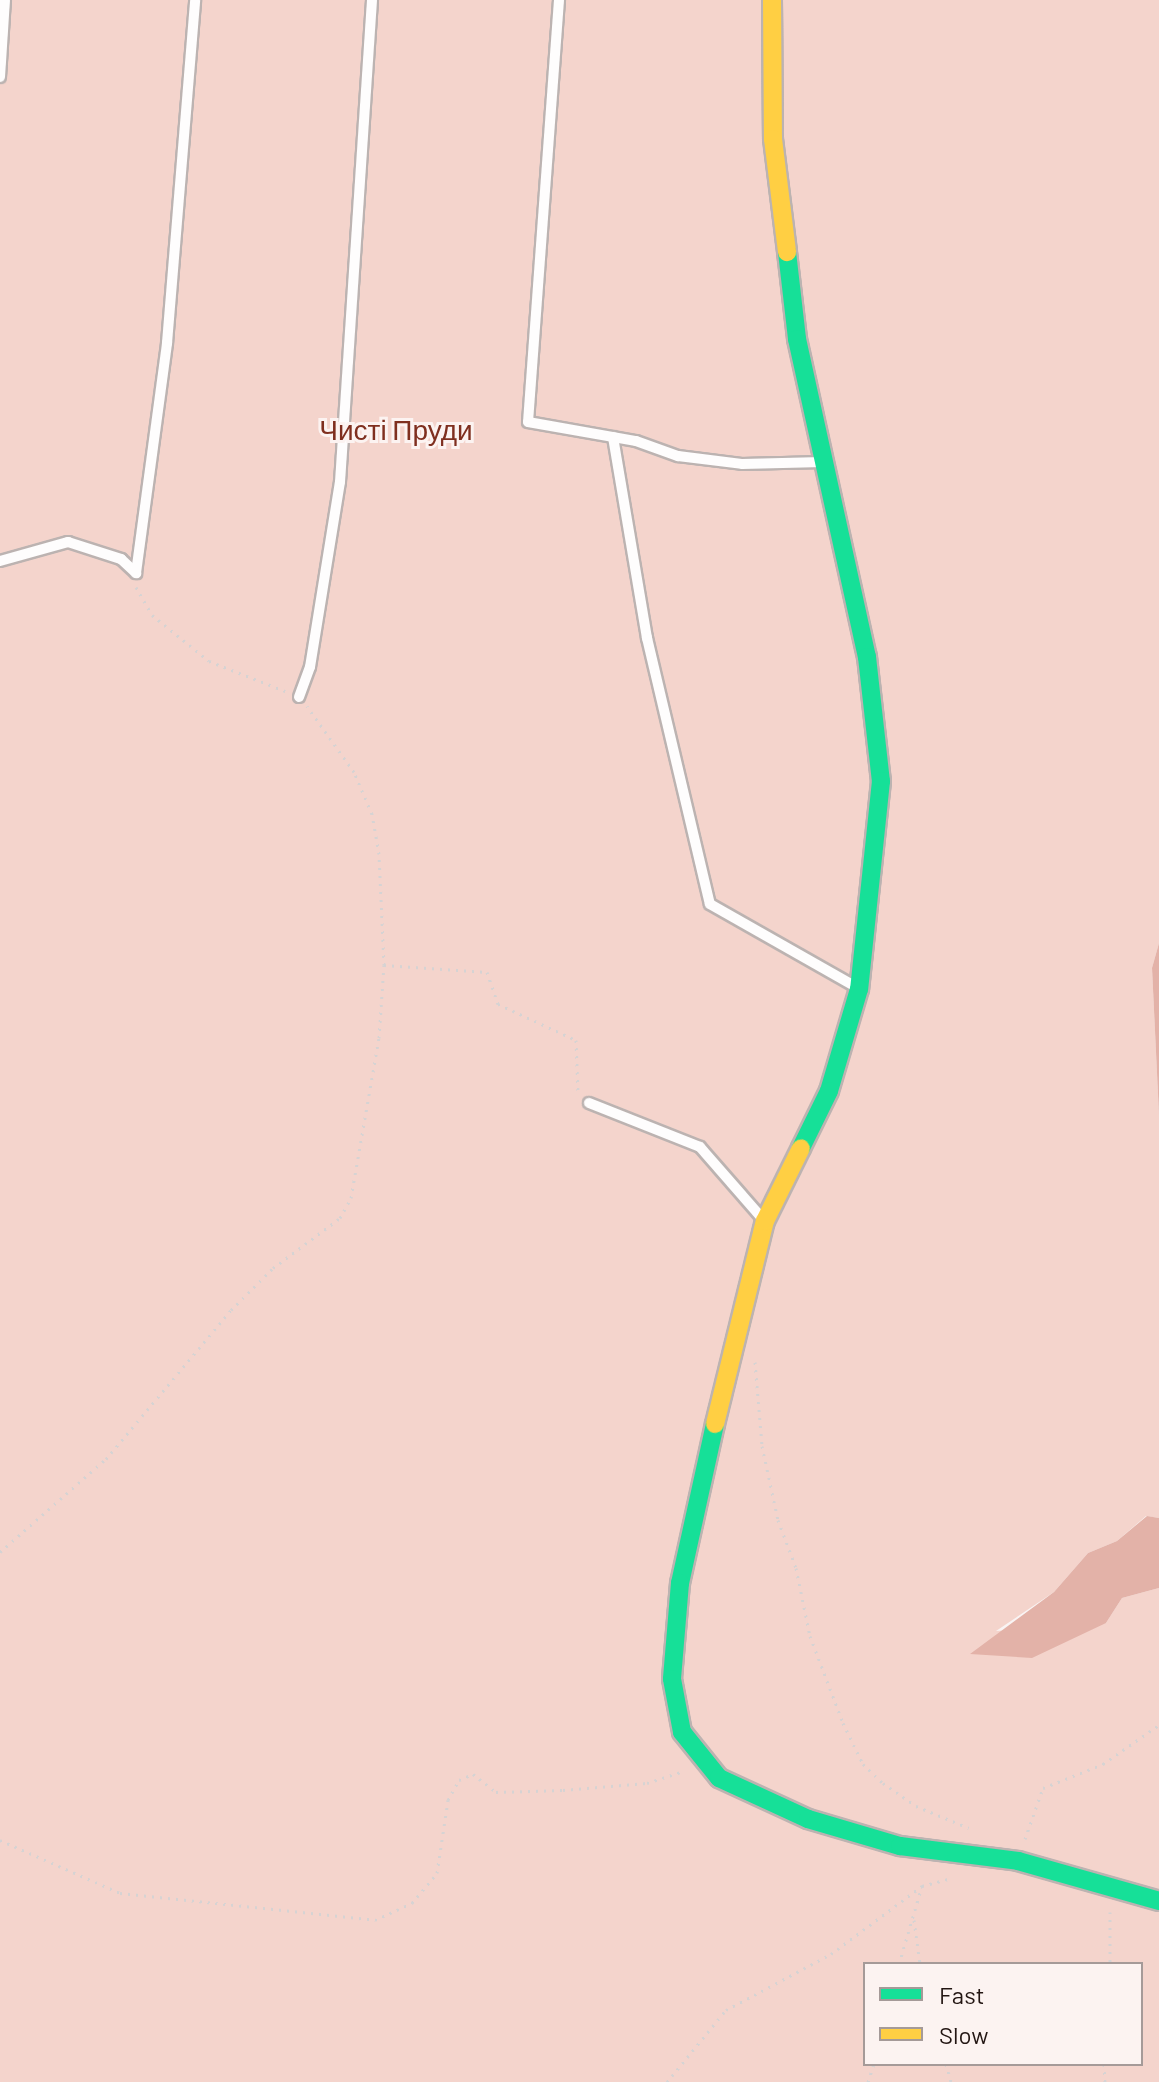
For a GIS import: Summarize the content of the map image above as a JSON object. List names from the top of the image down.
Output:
{
  "parks": ["Чисті Пруди"],
  "legend": ["Fast", "Slow"]
}
